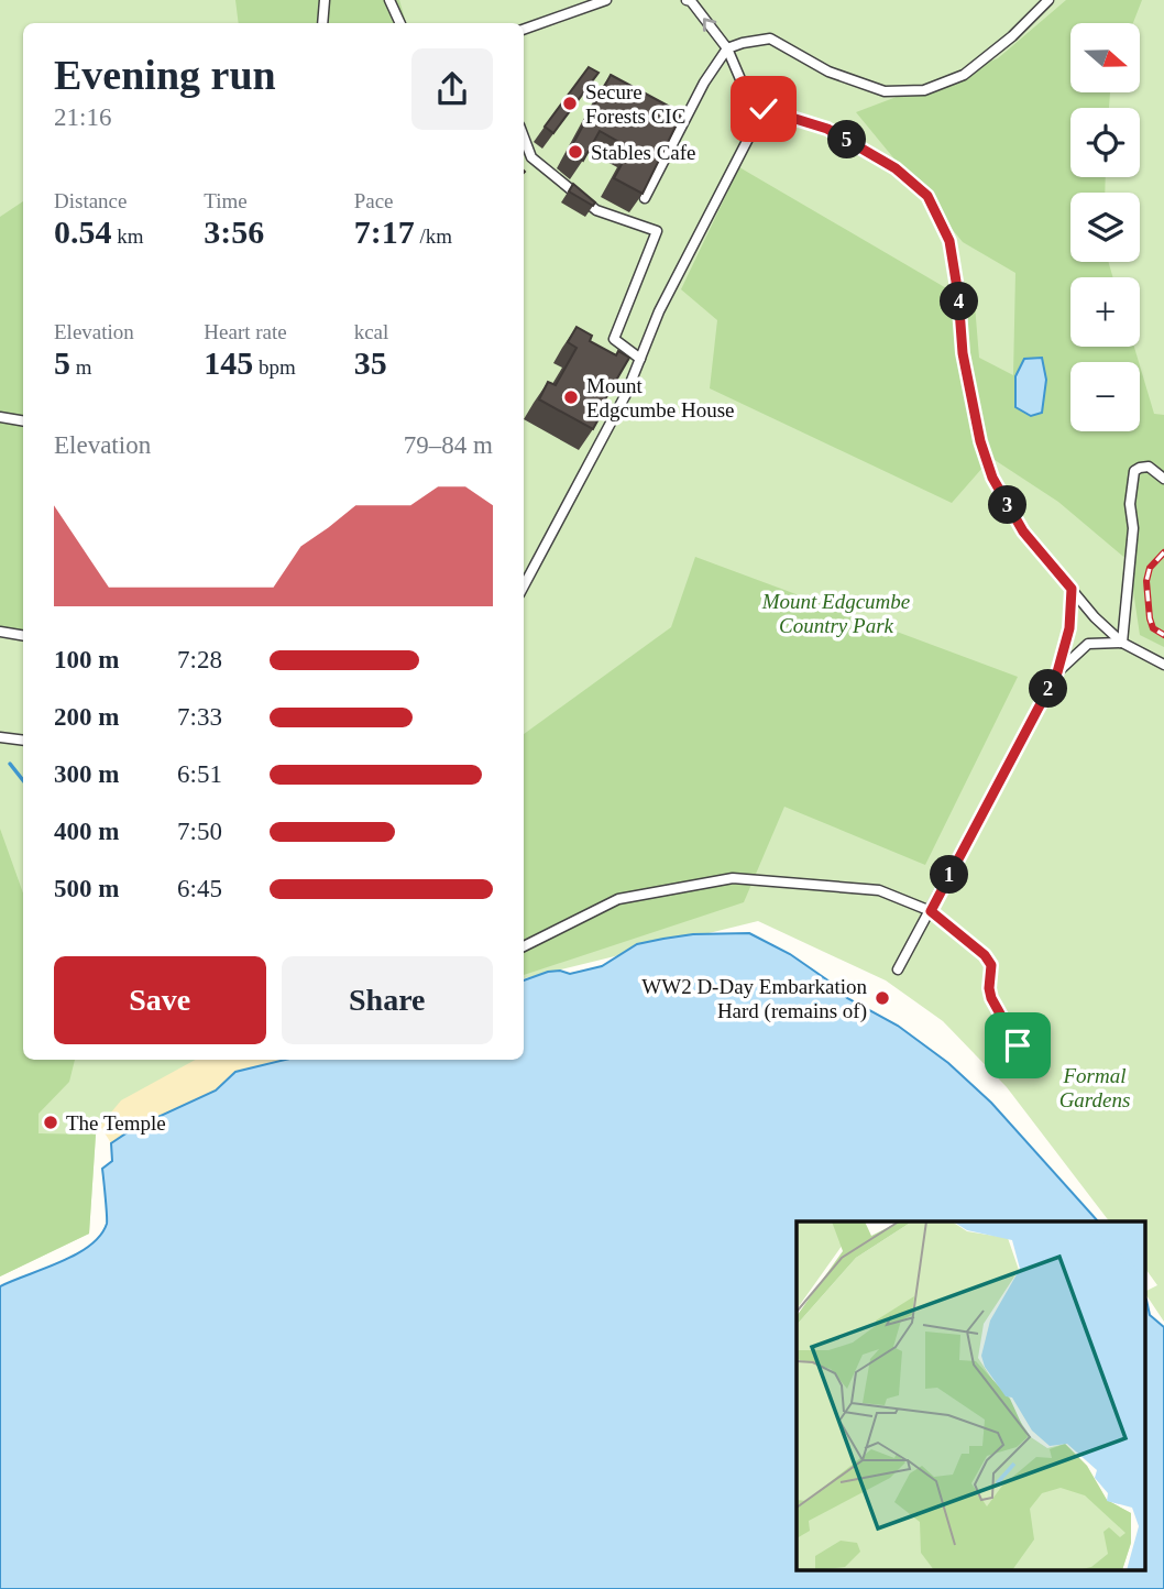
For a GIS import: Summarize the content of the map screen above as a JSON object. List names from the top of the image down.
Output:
{
  "parks": ["Mount Edgcumbe Country Park", "Formal Gardens"],
  "places": [
    "Secure Forests CIC",
    "Stables Cafe",
    "Mount Edgcumbe House",
    "WW2 D-Day Embarkation Hard (remains of)",
    "The Temple"
  ],
  "north": "right",
  "page": {
    "map_buttons": ["+", "−"],
    "heading": ["Evening run", "21:16"],
    "pins": [
      "5",
      "4",
      "3",
      "2",
      "1"
    ],
    "stats": [
      ["Distance", "0.54 km"],
      ["Time", "3:56"],
      ["Pace", "7:17 /km"],
      ["Elevation", "5 m"],
      ["Heart rate", "145 bpm"],
      ["kcal", "35"]
    ],
    "chart": ["Elevation", "79–84 m"],
    "list": [
      {
        "name": "100 m",
        "note": "7:28"
      },
      {
        "name": "200 m",
        "note": "7:33"
      },
      {
        "name": "300 m",
        "note": "6:51"
      },
      {
        "name": "400 m",
        "note": "7:50"
      },
      {
        "name": "500 m",
        "note": "6:45"
      }
    ],
    "buttons": ["Save", "Share"]
  }
}
